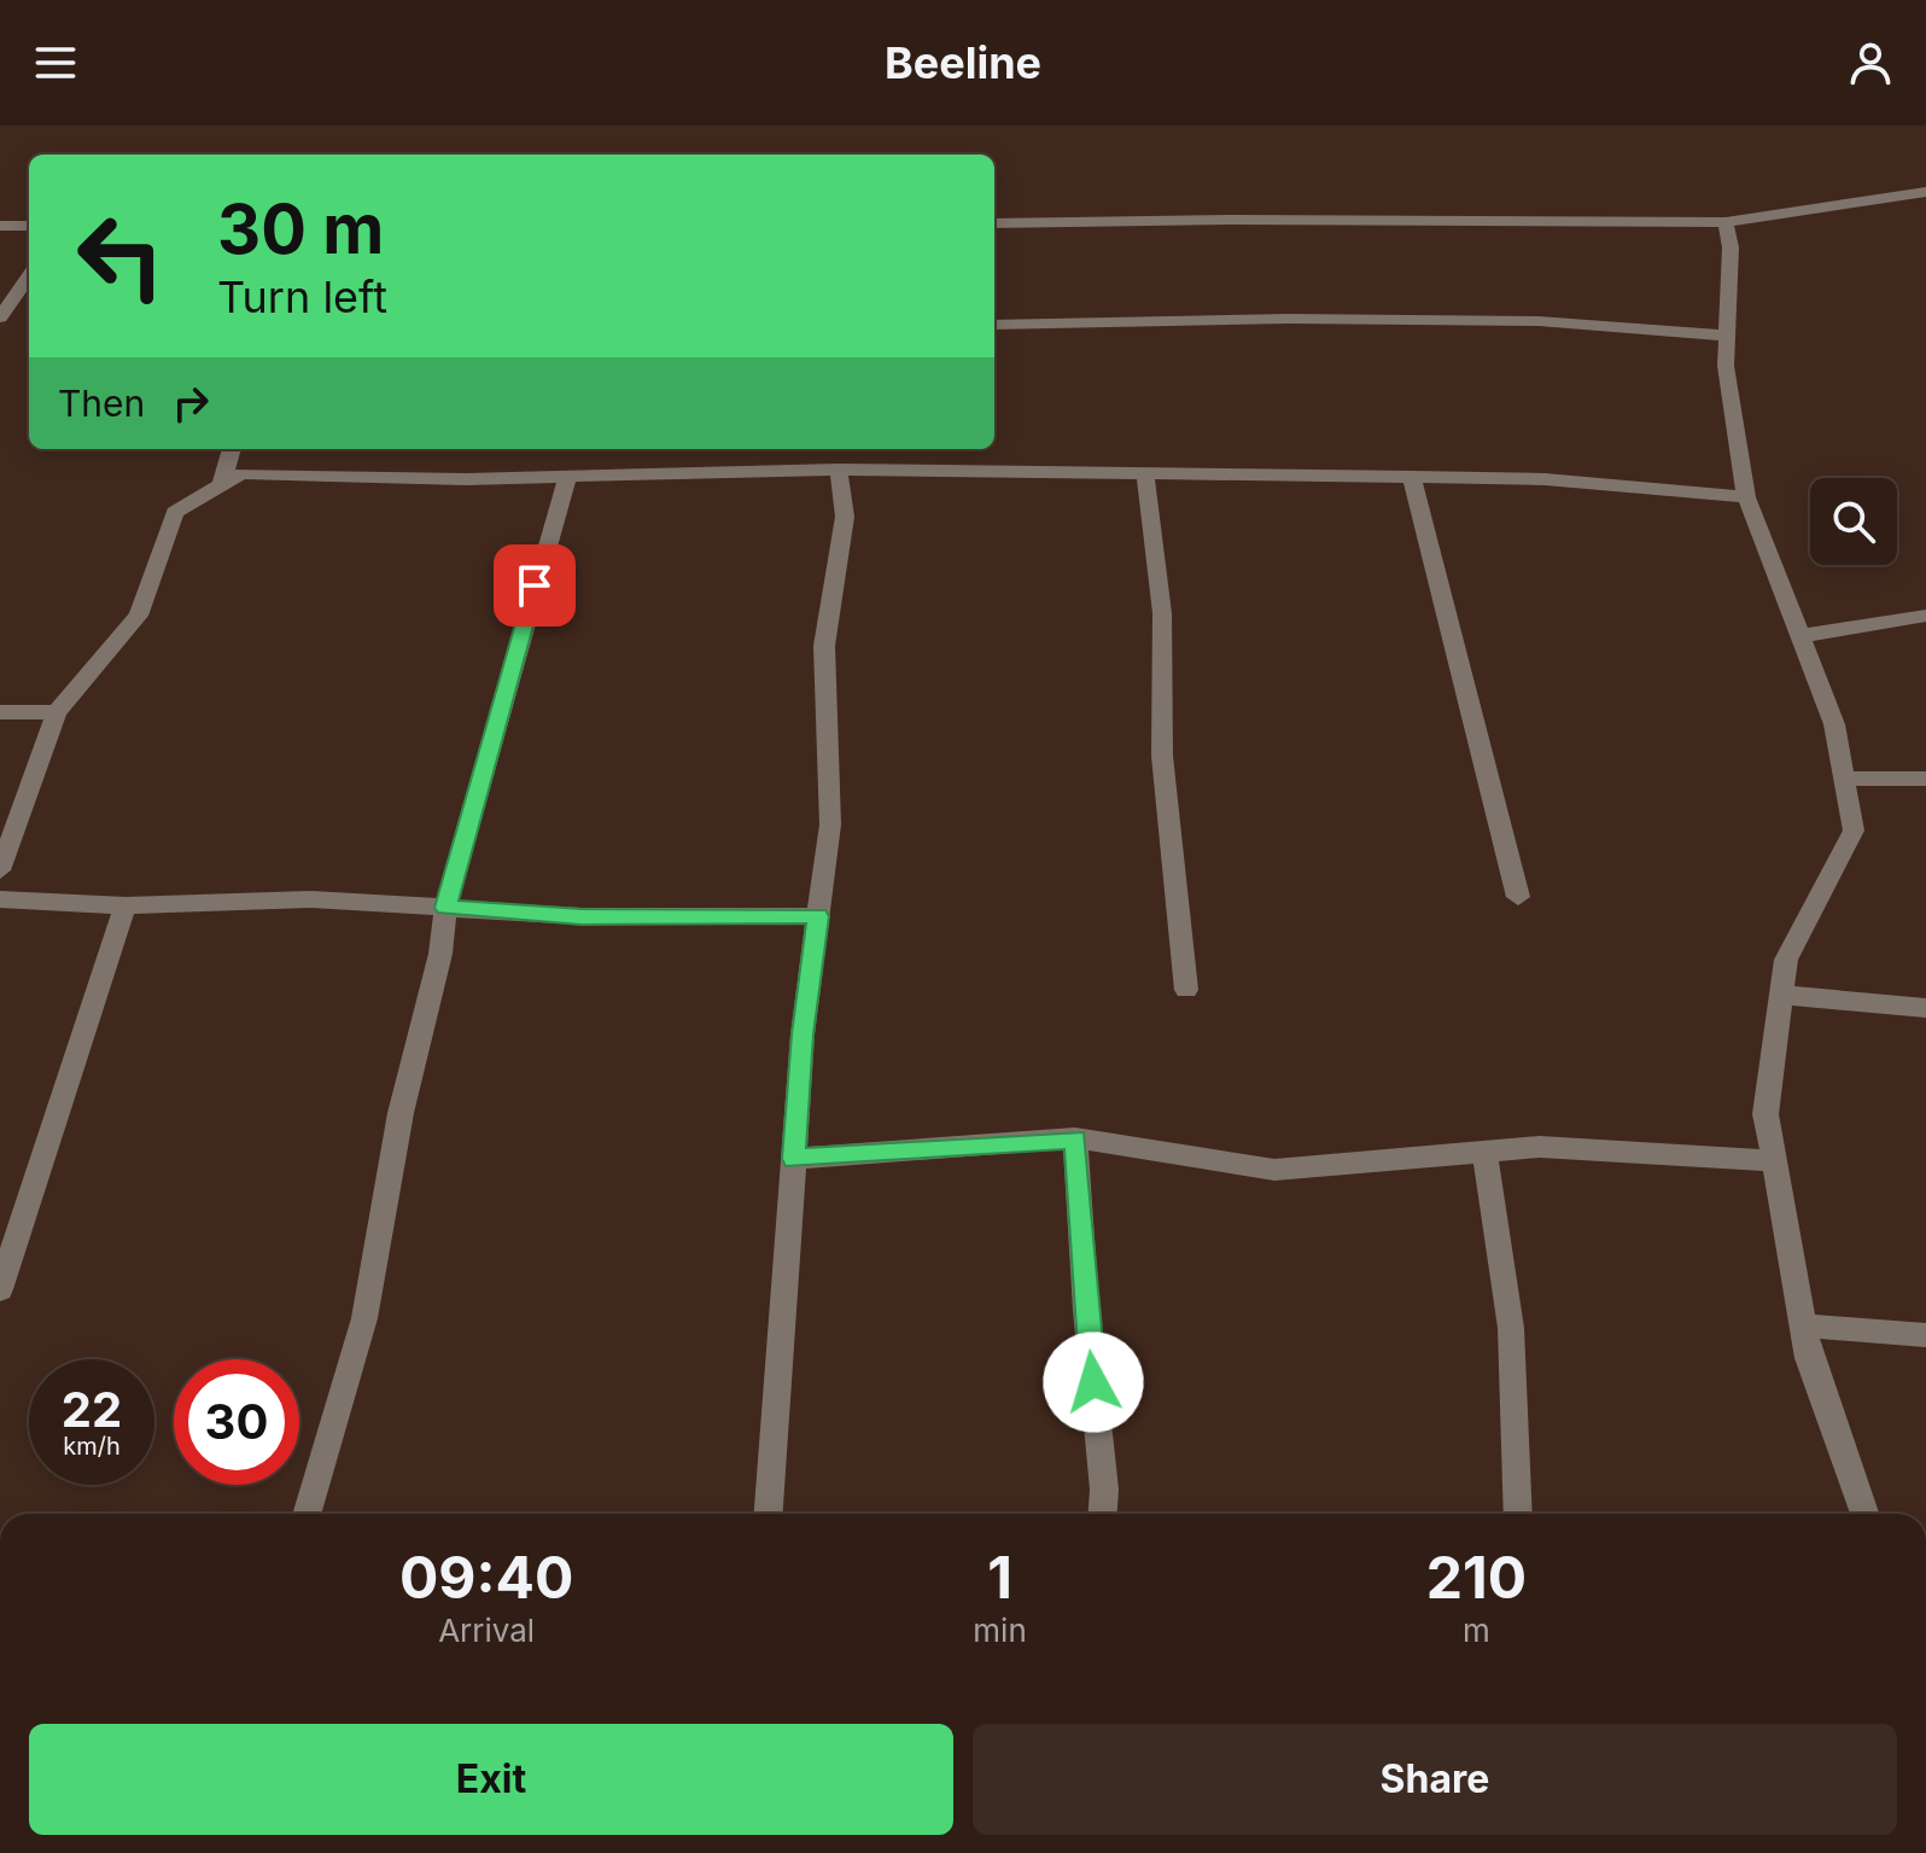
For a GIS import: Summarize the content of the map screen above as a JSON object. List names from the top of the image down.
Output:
{
  "page": {
    "header": "Beeline",
    "turn": ["30 m", "Turn left"],
    "then": "Then",
    "speed": "22 km/h",
    "limit": "30",
    "eta": [
      "09:40",
      "Arrival",
      "1",
      "min",
      "210",
      "m"
    ],
    "buttons": ["Exit", "Share"]
  }
}
